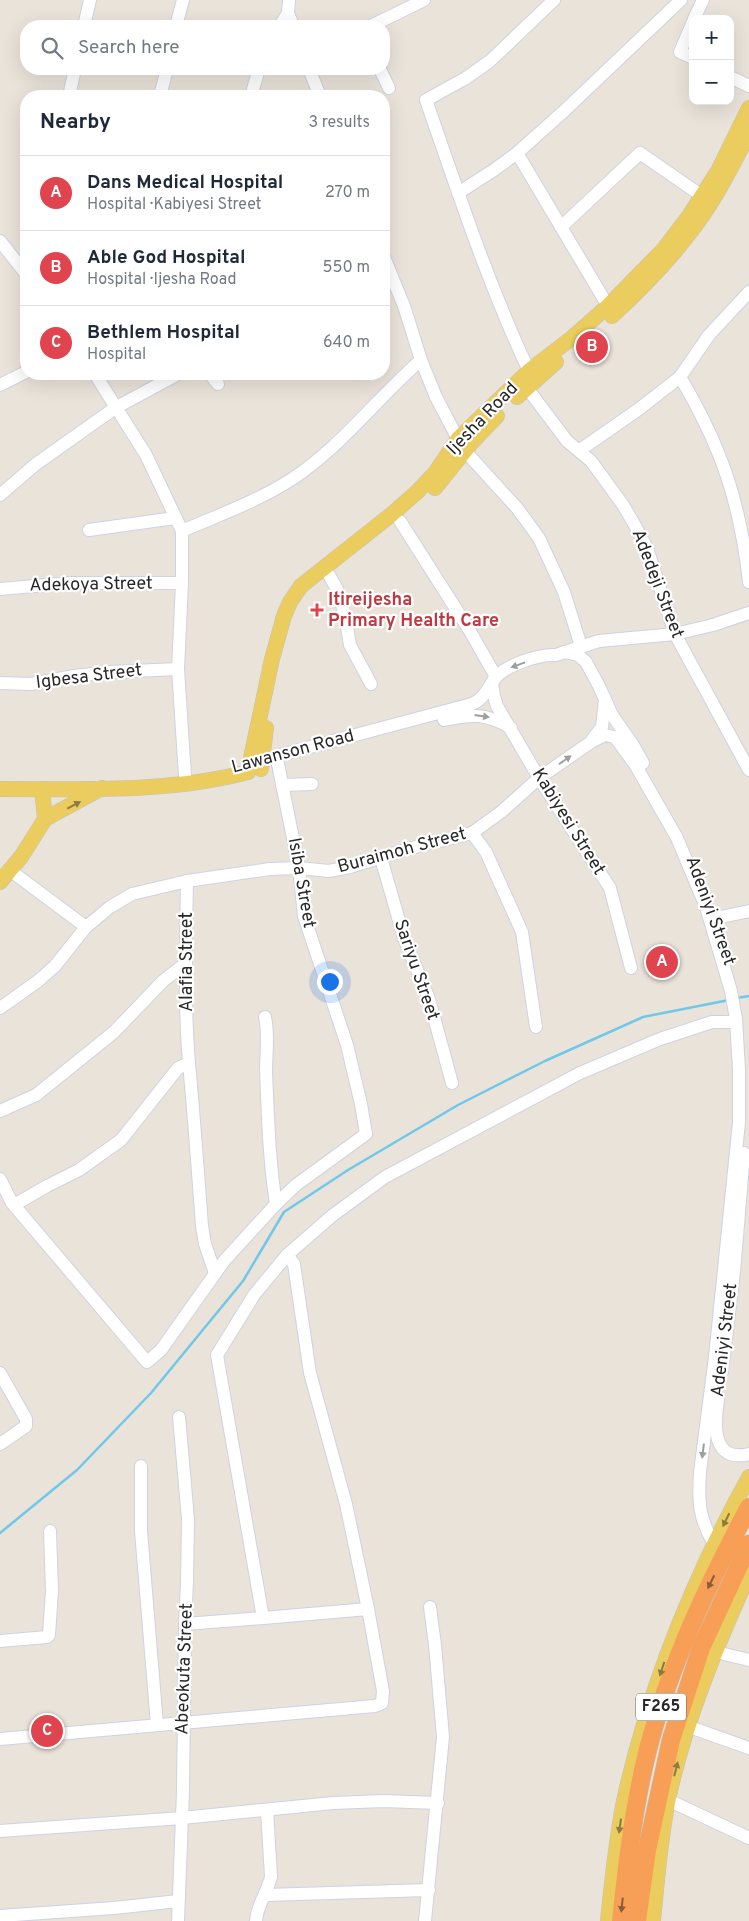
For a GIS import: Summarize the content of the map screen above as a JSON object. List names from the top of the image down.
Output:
{
  "streets": {
    "highway": ["F265"],
    "main road": ["Ijesha Road", "Lawanson Road"],
    "street": [
      "Adedeji Street",
      "Adekoya Street",
      "Igbesa Street",
      "Kabiyesi Street",
      "Buraimoh Street",
      "Isiba Street",
      "Adeniyi Street",
      "Alafia Street",
      "Sariyu Street",
      "Abeokuta Street"
    ]
  },
  "crossings": [
    ["Ijesha Road", "Adedeji Street"],
    ["Ijesha Road", "Lawanson Road"],
    ["Ijesha Road", "Kabiyesi Street"],
    ["Adedeji Street", "Lawanson Road"],
    ["Lawanson Road", "Kabiyesi Street"],
    ["Lawanson Road", "Buraimoh Street"],
    ["Lawanson Road", "Adeniyi Street"],
    ["Kabiyesi Street", "Buraimoh Street"],
    ["Kabiyesi Street", "Adeniyi Street"],
    ["Buraimoh Street", "Isiba Street"],
    ["Buraimoh Street", "Adeniyi Street"],
    ["Buraimoh Street", "Alafia Street"],
    ["Buraimoh Street", "Sariyu Street"]
  ],
  "places": {
    "health": ["Itireijesha Primary Health Care"]
  },
  "page": {
    "map_buttons": ["+", "−"],
    "search": "Search here",
    "heading": ["Nearby", "3 results"],
    "list": [
      {
        "mark": "A",
        "name": "Dans Medical Hospital",
        "note": "Hospital · Kabiyesi Street",
        "value": "270 m"
      },
      {
        "mark": "B",
        "name": "Able God Hospital",
        "note": "Hospital · Ijesha Road",
        "value": "550 m"
      },
      {
        "mark": "C",
        "name": "Bethlem Hospital",
        "note": "Hospital",
        "value": "640 m"
      }
    ],
    "pins": ["B", "A", "C"]
  }
}
